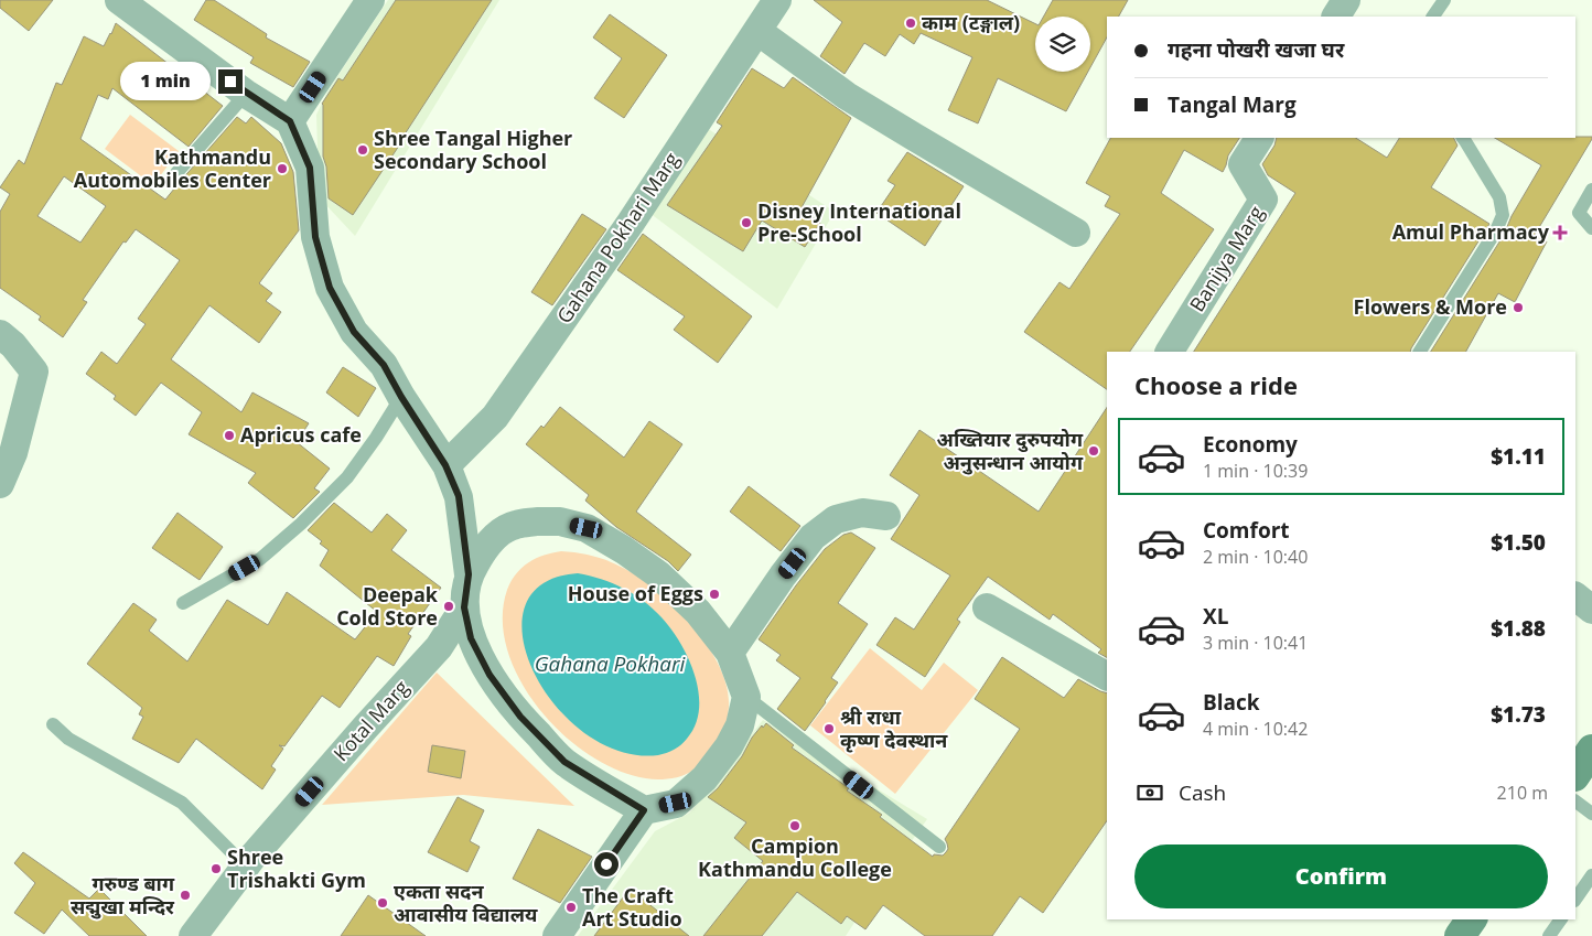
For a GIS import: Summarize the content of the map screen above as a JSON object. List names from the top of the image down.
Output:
{
  "streets": {
    "street": ["Gahana Pokhari Marg", "Banijya Marg", "Kotal Marg"]
  },
  "water": ["Gahana Pokhari"],
  "places": {
    "other": [
      "काम (टङ्गाल)",
      "Shree Tangal Higher Secondary School",
      "Kathmandu Automobiles Center",
      "Disney International Pre-School",
      "Flowers & More",
      "Apricus cafe",
      "अख्तियार दुरुपयोग अनुसन्धान आयोग",
      "House of Eggs",
      "Deepak Cold Store",
      "श्री राधा कृष्ण देवस्थान",
      "Campion Kathmandu College",
      "Shree Trishakti Gym",
      "गरुण्ड बाग सद्मुखा मन्दिर",
      "एकता सदन आवासीय विद्यालय",
      "The Craft Art Studio"
    ],
    "health": ["Amul Pharmacy"]
  },
  "page": {
    "banner": ["गहना पोखरी खजा घर", "Tangal Marg"],
    "bubble": "1 min",
    "heading": "Choose a ride",
    "list": [
      {
        "name": "Economy",
        "note": "1 min · 10:39",
        "value": "$1.11"
      },
      {
        "name": "Comfort",
        "note": "2 min · 10:40",
        "value": "$1.50"
      },
      {
        "name": "XL",
        "note": "3 min · 10:41",
        "value": "$1.88"
      },
      {
        "name": "Black",
        "note": "4 min · 10:42",
        "value": "$1.73"
      }
    ],
    "pay": ["Cash", "210 m"],
    "buttons": "Confirm"
  }
}
